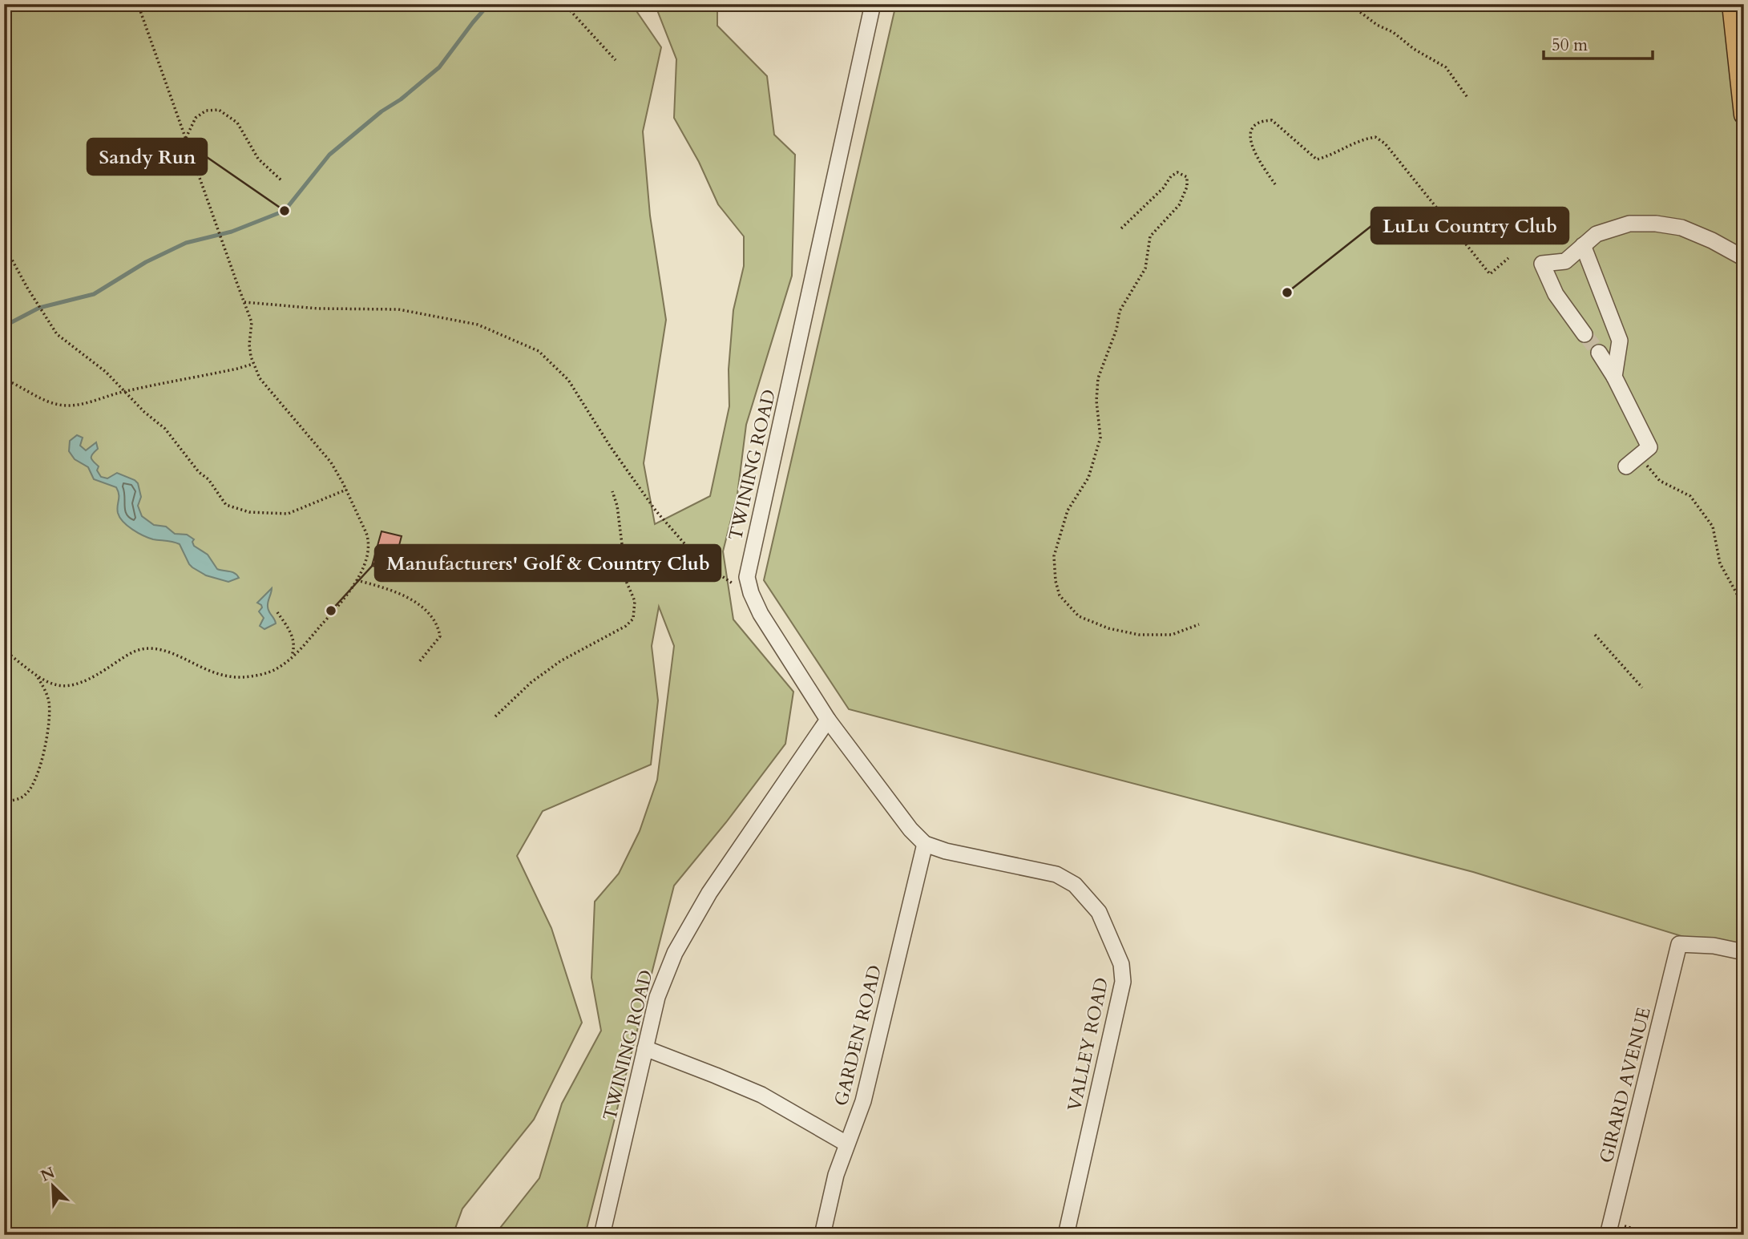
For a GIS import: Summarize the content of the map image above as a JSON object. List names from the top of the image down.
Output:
{
  "streets": {
    "street": [
      "TWINING ROAD",
      "GARDEN ROAD",
      "VALLEY ROAD",
      "GIRARD AVENUE"
    ]
  },
  "crossings": [
    ["TWINING ROAD", "VALLEY ROAD"],
    ["GARDEN ROAD", "VALLEY ROAD"]
  ],
  "places": ["Sandy Run", "LuLu Country Club", "Manufacturers' Golf & Country Club"],
  "scale_bar": "50 m",
  "north": "top left"
}
